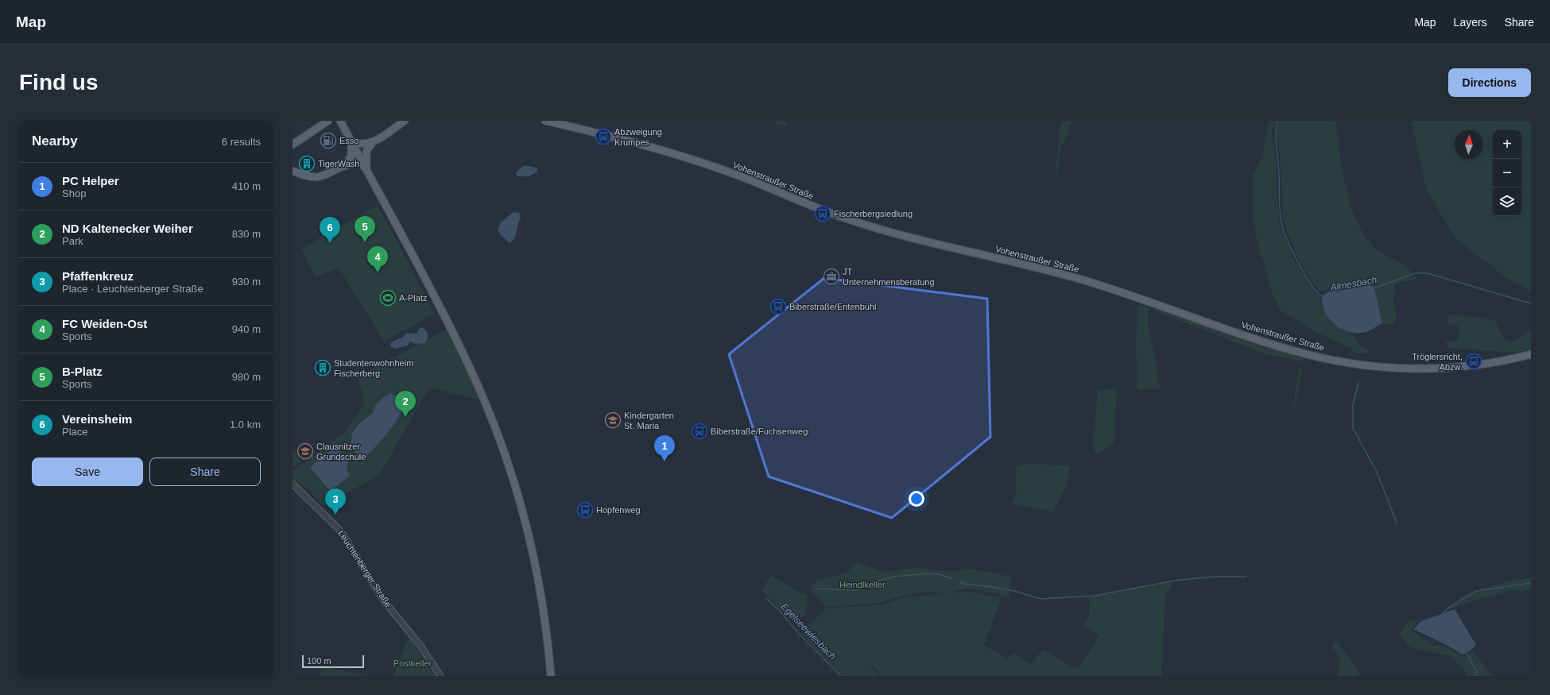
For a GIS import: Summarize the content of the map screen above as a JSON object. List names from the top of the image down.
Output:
{
  "streets": {
    "main road": ["Vohenstraußer Straße"],
    "street": ["Leuchtenberger Straße"]
  },
  "water": ["Almesbach", "Egelseewiesbach"],
  "parks": ["Heindlkeller", "Postkeller"],
  "places": {
    "bus stop": [
      "Abzweigung Krumpes",
      "Fischerbergsiedlung",
      "Biberstraße/Entenbühl",
      "Tröglersricht, Abzw.",
      "Biberstraße/Fuchsenweg",
      "Hopfenweg"
    ],
    "fuel station": ["Esso"],
    "building": ["TigerWash", "Studentenwohnheim Fischerberg"],
    "office": ["JT Unternehmensberatung"],
    "sports": ["A-Platz"],
    "school or university": ["Kindergarten St. Maria", "Clausnitzer Grundschule"]
  },
  "scale_bar": "100 m",
  "north": "top",
  "page": {
    "header": "Map",
    "nav": ["Map", "Layers", "Share"],
    "buttons": [
      "Directions",
      ["Save", "Share"]
    ],
    "title": "Find us",
    "heading": ["Nearby", "6 results"],
    "map_buttons": ["+", "−"],
    "list": [
      {
        "mark": "1",
        "name": "PC Helper",
        "note": "Shop",
        "value": "410 m"
      },
      {
        "mark": "2",
        "name": "ND Kaltenecker Weiher",
        "note": "Park",
        "value": "830 m"
      },
      {
        "mark": "3",
        "name": "Pfaffenkreuz",
        "note": "Place · Leuchtenberger Straße",
        "value": "930 m"
      },
      {
        "mark": "4",
        "name": "FC Weiden-Ost",
        "note": "Sports",
        "value": "940 m"
      },
      {
        "mark": "5",
        "name": "B-Platz",
        "note": "Sports",
        "value": "980 m"
      },
      {
        "mark": "6",
        "name": "Vereinsheim",
        "note": "Place",
        "value": "1.0 km"
      }
    ],
    "pins": [
      "5",
      "6",
      "4",
      "2",
      "1",
      "3"
    ],
    "scale": "100 m"
  }
}
